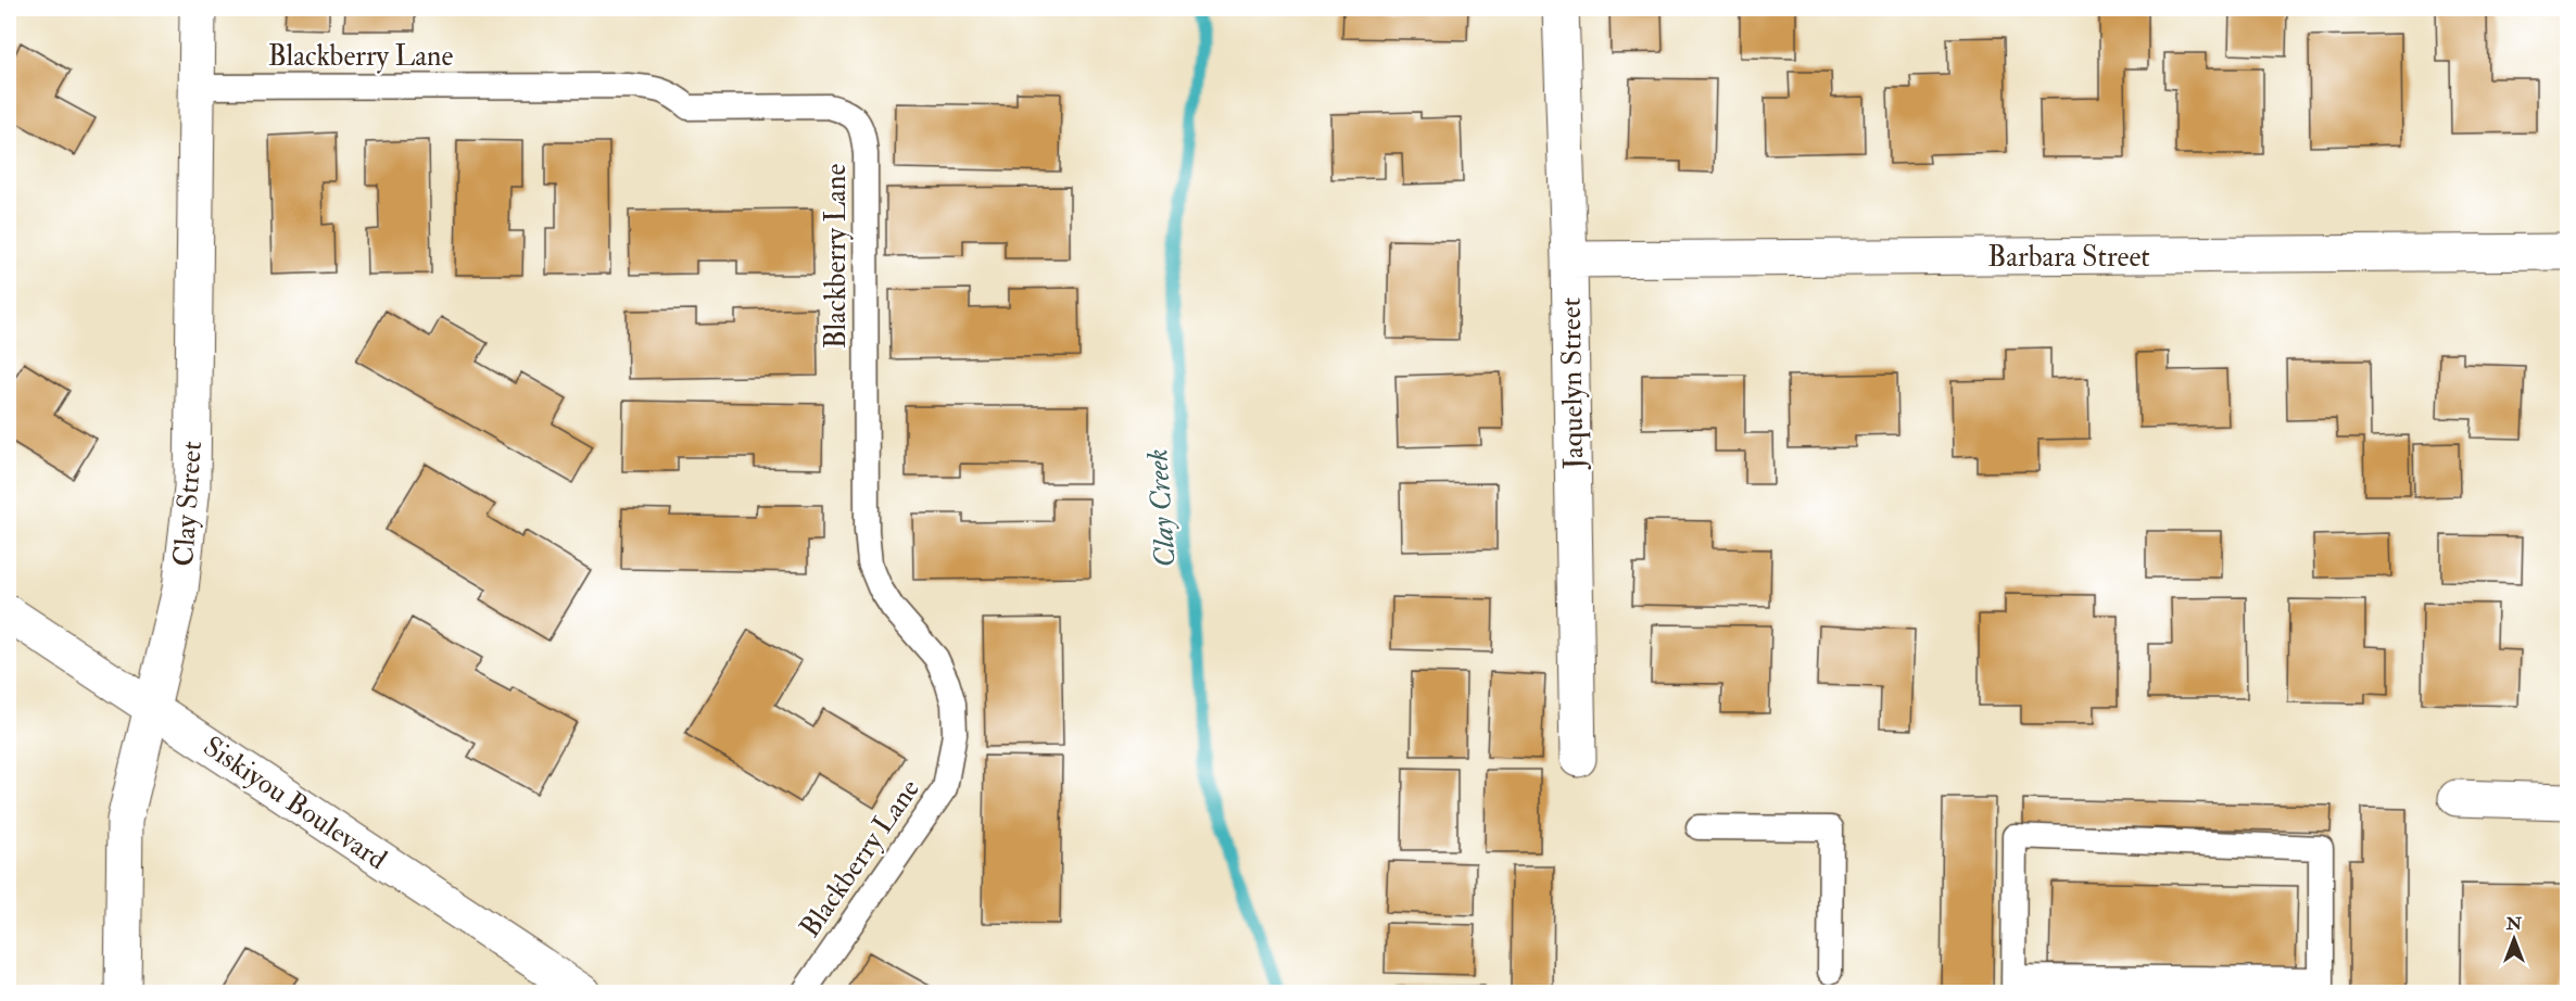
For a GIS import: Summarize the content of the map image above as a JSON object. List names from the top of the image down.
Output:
{
  "streets": {
    "street": [
      "Barbara Street",
      "Jaquelyn Street",
      "Clay Street",
      "Siskiyou Boulevard"
    ],
    "lane": ["Blackberry Lane"]
  },
  "crossings": [
    ["Blackberry Lane", "Clay Street"],
    ["Barbara Street", "Jaquelyn Street"],
    ["Clay Street", "Siskiyou Boulevard"]
  ],
  "water": ["Clay Creek"],
  "north": "top"
}
